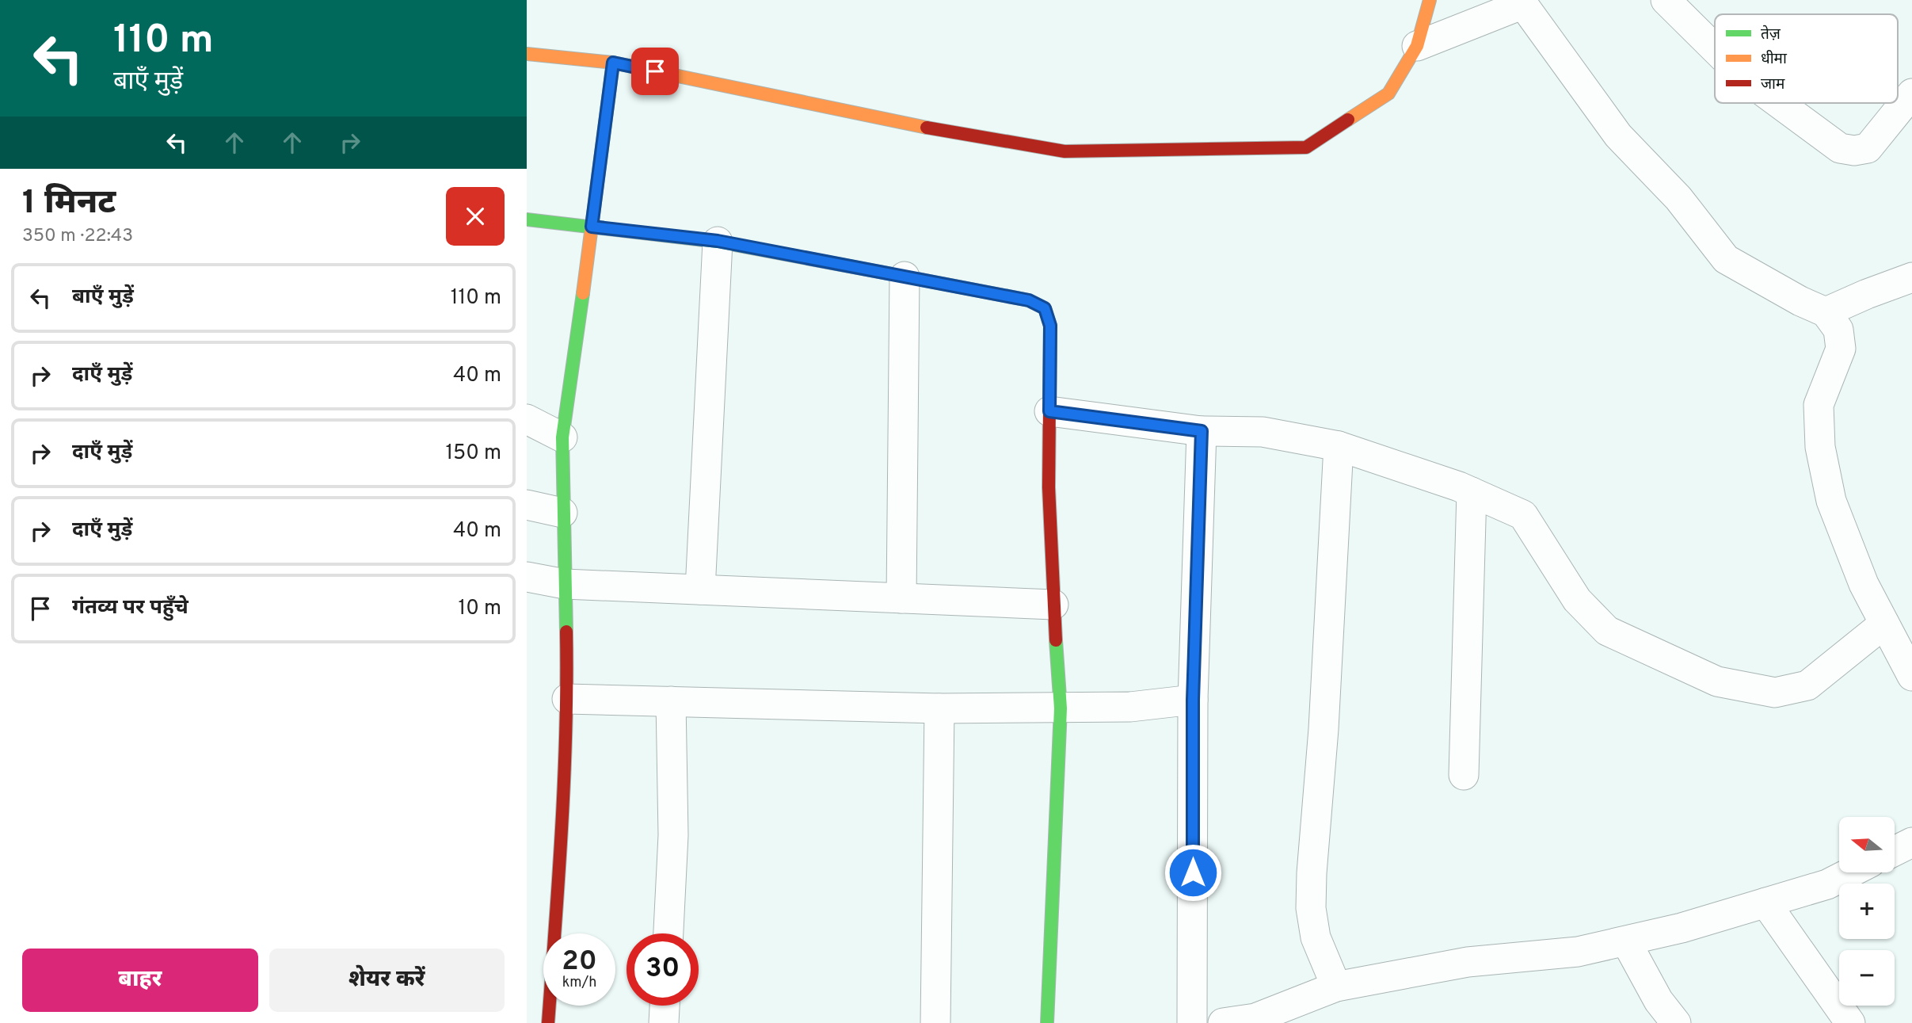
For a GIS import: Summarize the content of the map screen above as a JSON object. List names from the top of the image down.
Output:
{
  "legend": ["तेज़", "धीमा", "जाम"],
  "north": "left",
  "page": {
    "turn": ["110 m", "बाएँ मुड़ें"],
    "heading": ["1 मिनट", "350 m · 22:43"],
    "list": [
      {
        "name": "बाएँ मुड़ें",
        "value": "110 m"
      },
      {
        "name": "दाएँ मुड़ें",
        "value": "40 m"
      },
      {
        "name": "दाएँ मुड़ें",
        "value": "150 m"
      },
      {
        "name": "दाएँ मुड़ें",
        "value": "40 m"
      },
      {
        "name": "गंतव्य पर पहुँचे",
        "value": "10 m"
      }
    ],
    "map_buttons": ["+", "−"],
    "speed": "20 km/h",
    "limit": "30",
    "buttons": ["बाहर", "शेयर करें"]
  }
}
